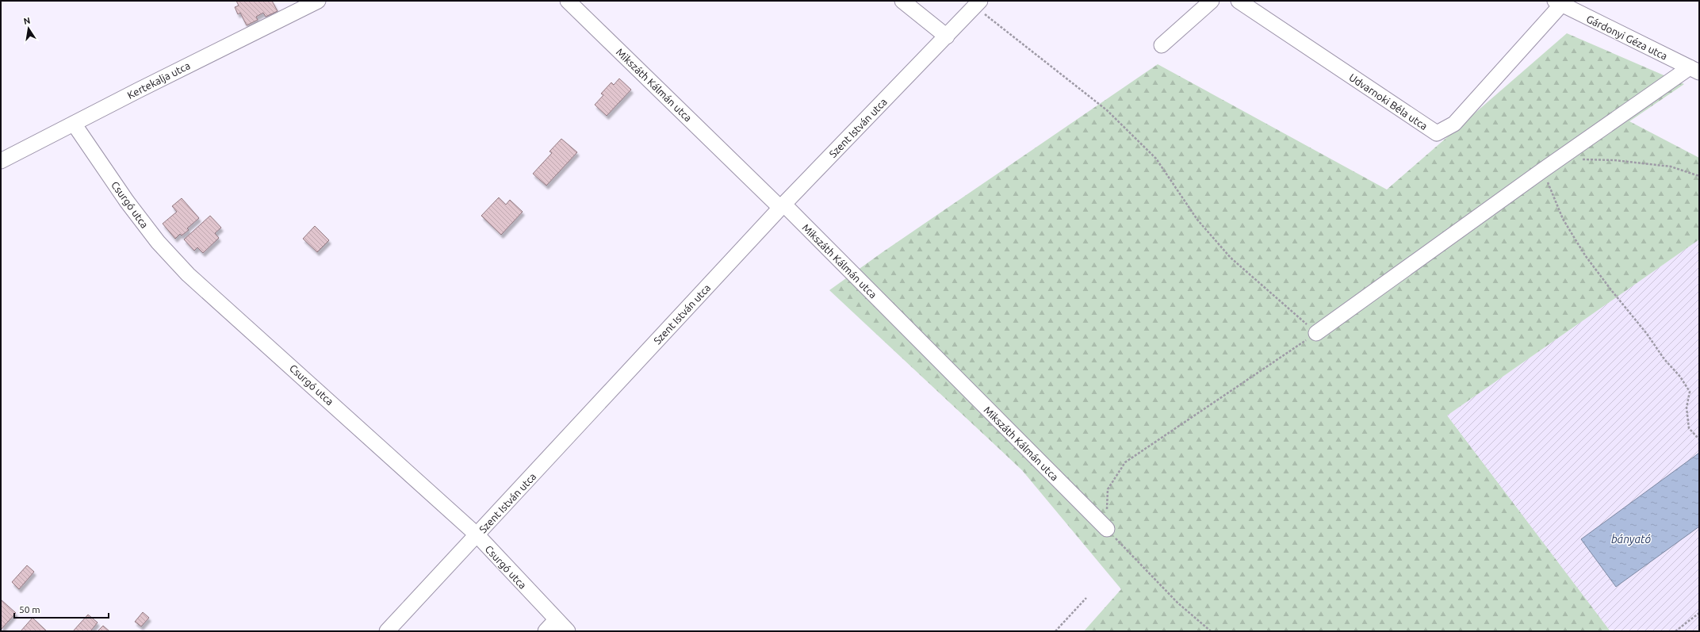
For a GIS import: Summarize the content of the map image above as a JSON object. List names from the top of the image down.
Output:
{
  "streets": {
    "street": [
      "Gárdonyi Géza utca",
      "Kertekalja utca",
      "Mikszáth Kálmán utca",
      "Udvarnoki Béla utca",
      "Szent István utca",
      "Csurgó utca"
    ]
  },
  "crossings": [
    ["Gárdonyi Géza utca", "Udvarnoki Béla utca"],
    ["Kertekalja utca", "Csurgó utca"],
    ["Mikszáth Kálmán utca", "Szent István utca"],
    ["Szent István utca", "Csurgó utca"]
  ],
  "water": ["bányató"],
  "scale_bar": "50 m",
  "north": "top"
}
